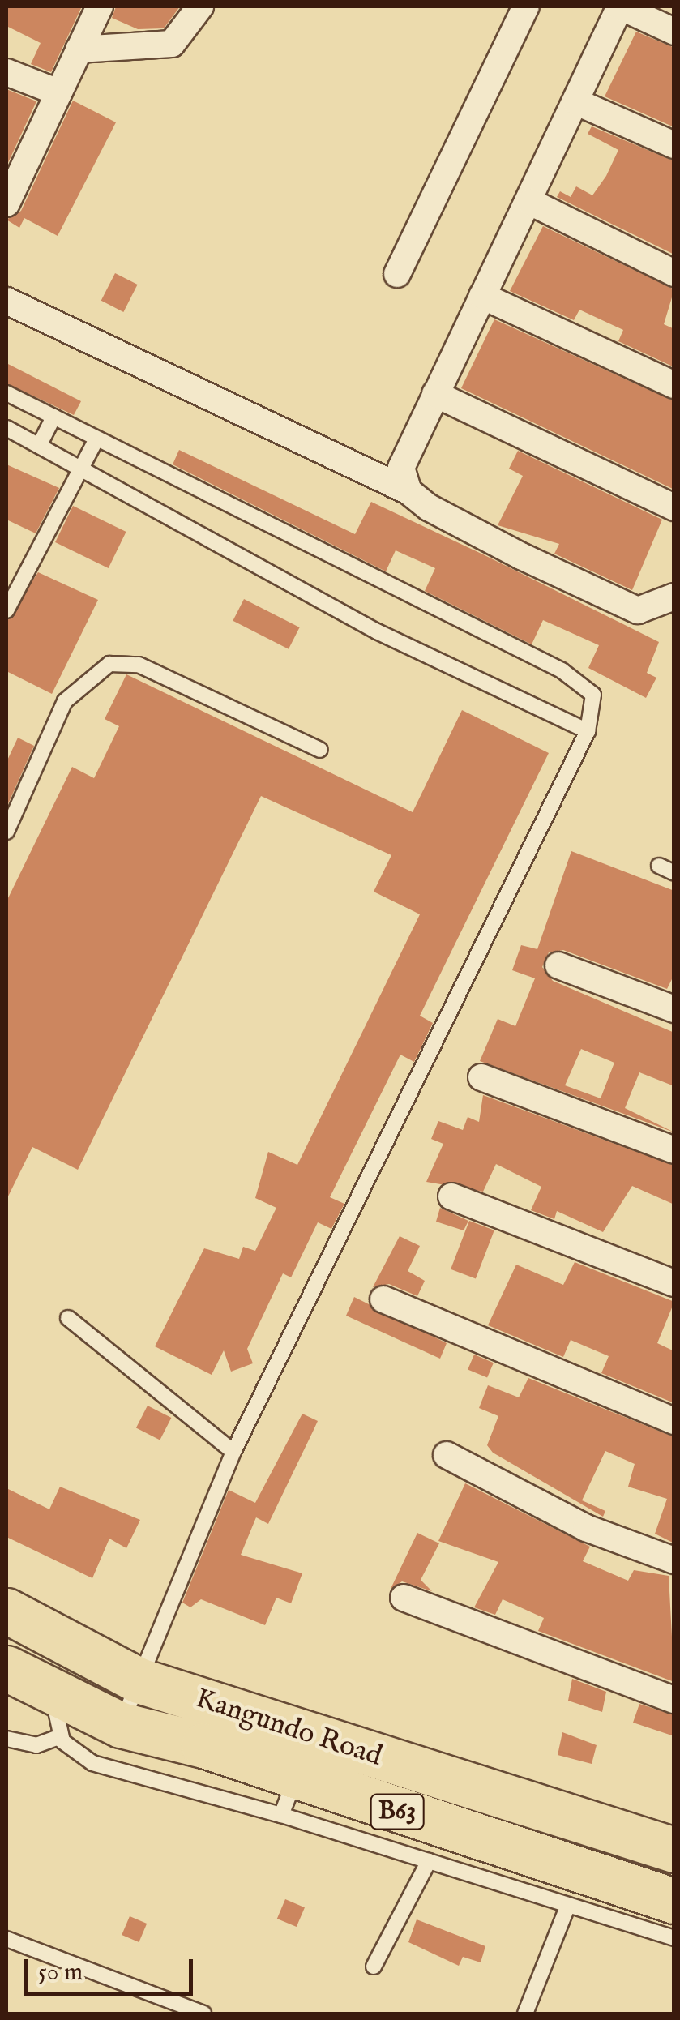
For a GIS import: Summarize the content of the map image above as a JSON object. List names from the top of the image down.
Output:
{
  "streets": {
    "highway": ["Kangundo Road", "B63"]
  },
  "scale_bar": "50 m"
}
